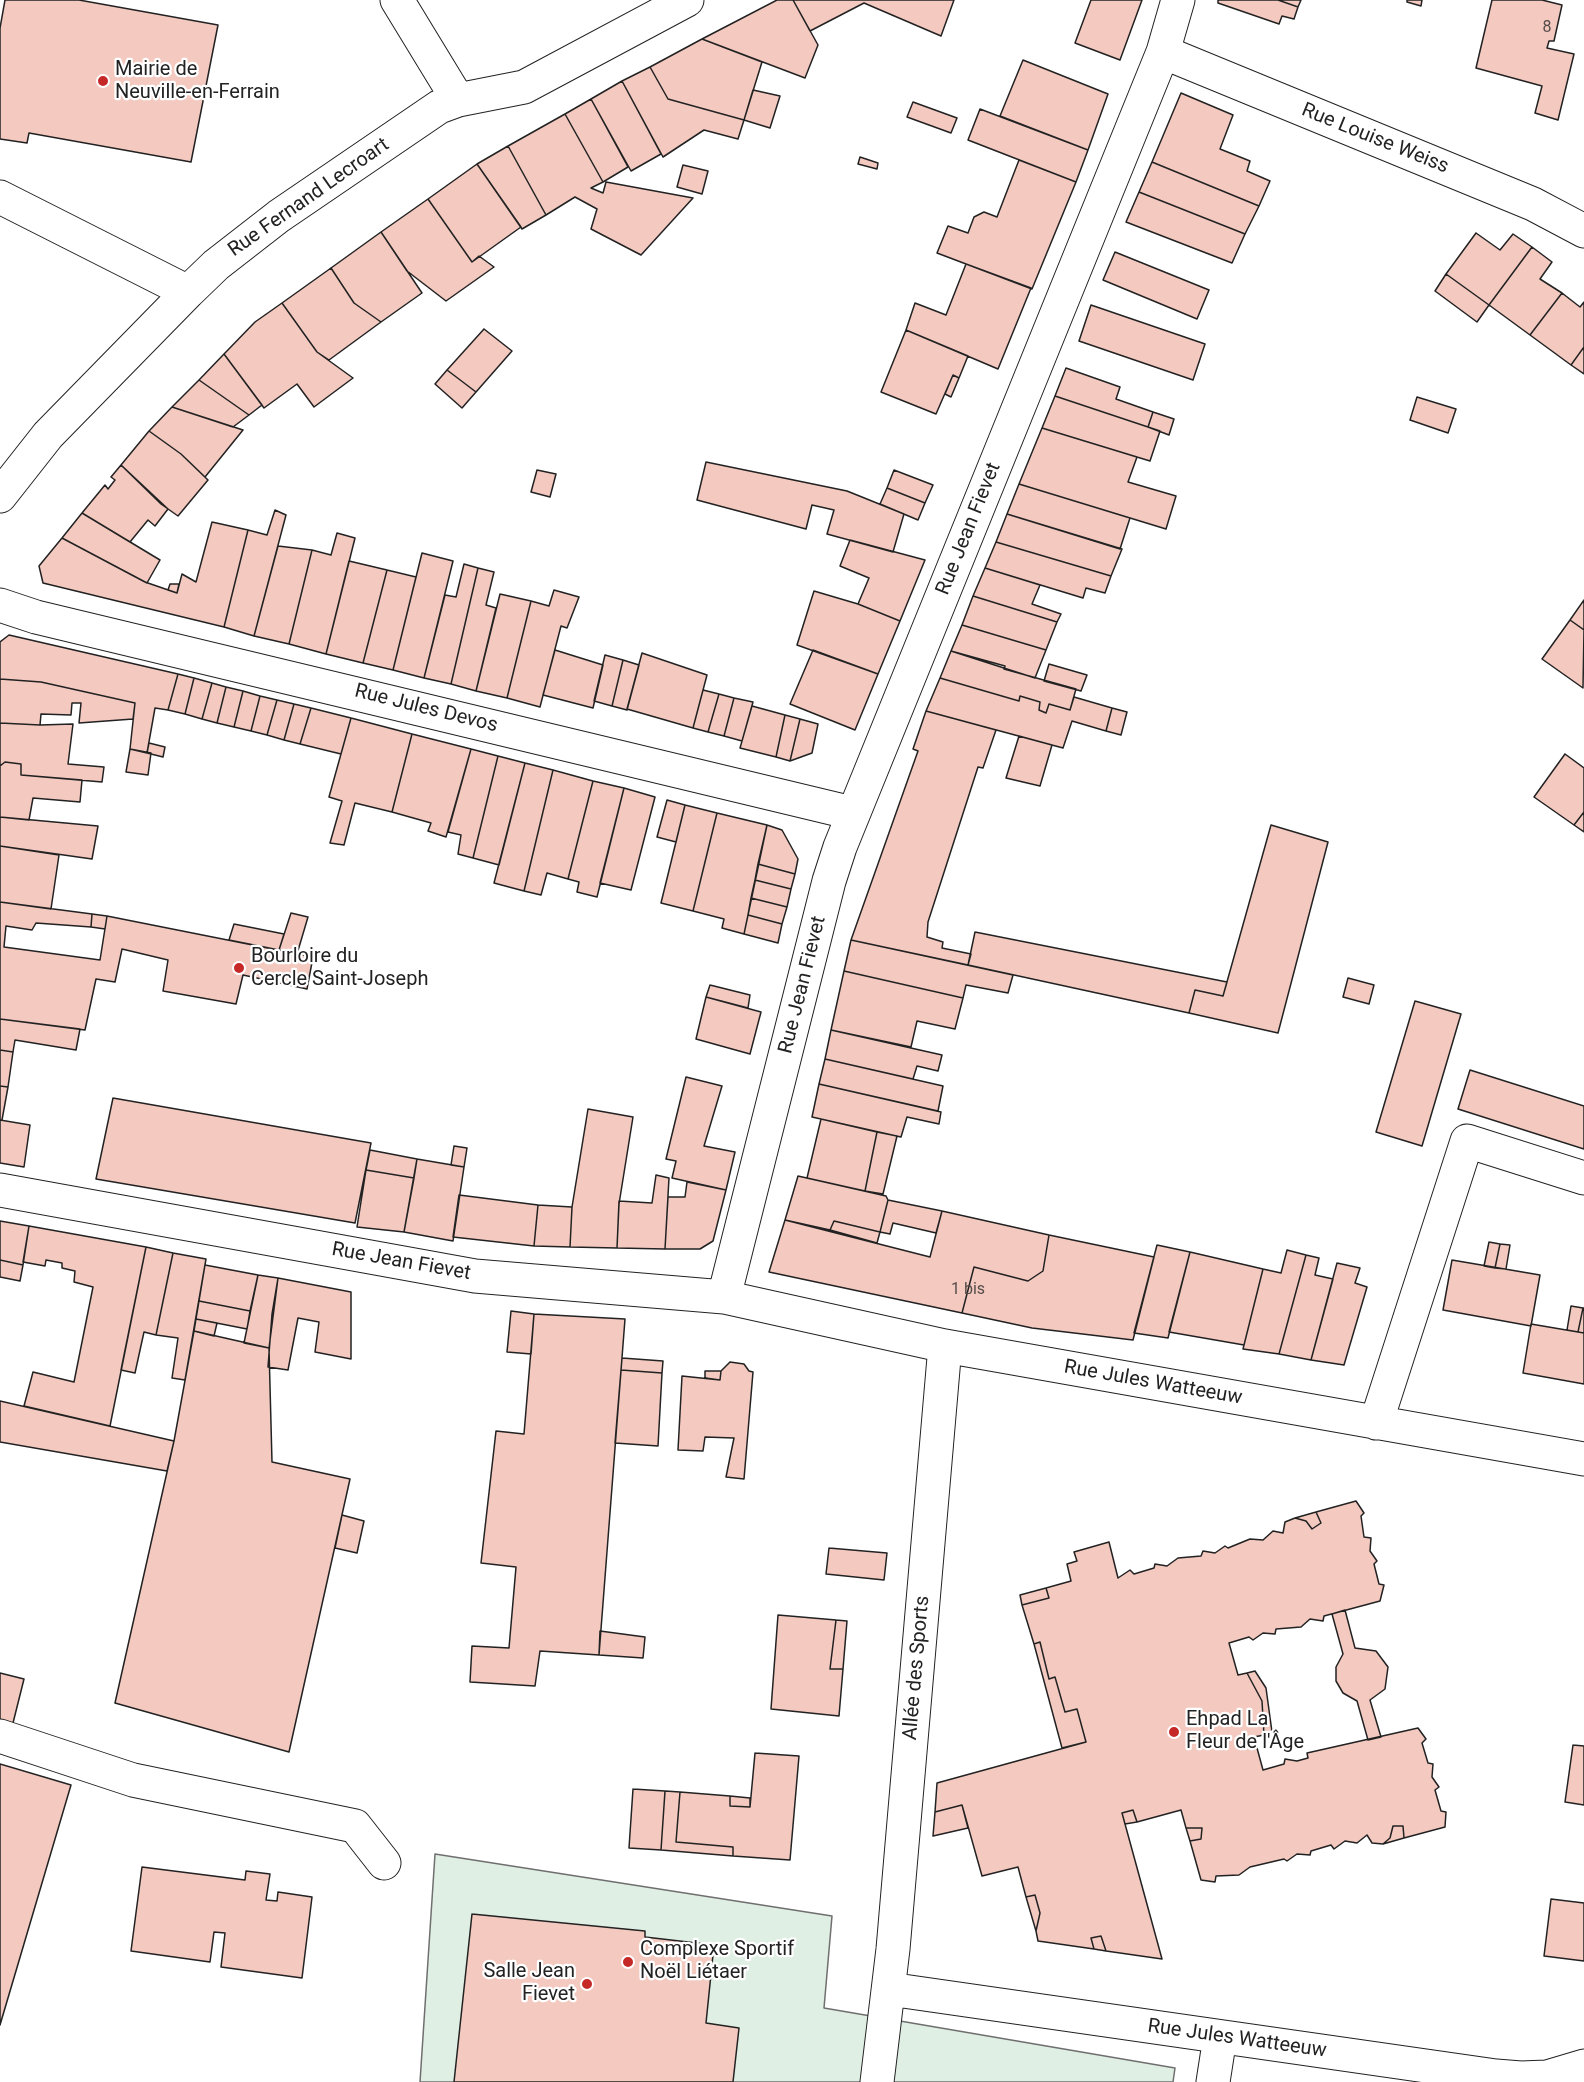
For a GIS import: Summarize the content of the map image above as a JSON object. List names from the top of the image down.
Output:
{
  "streets": {
    "street": [
      "Rue Louise Weiss",
      "Rue Fernand Lecroart",
      "Rue Jean Fievet",
      "Rue Jules Devos",
      "Rue Jules Watteeuw",
      "Allée des Sports"
    ]
  },
  "crossings": [
    ["Rue Louise Weiss", "Rue Jean Fievet"],
    ["Rue Jean Fievet", "Rue Jules Devos"],
    ["Rue Jean Fievet", "Rue Jules Watteeuw"],
    ["Rue Jules Watteeuw", "Allée des Sports"]
  ],
  "places": [
    "Mairie de Neuville-en-Ferrain",
    "Bourloire du Cercle Saint-Joseph",
    "Ehpad La Fleur de l'Âge",
    "Complexe Sportif Noël Liétaer",
    "Salle Jean Fievet"
  ],
  "house_numbers": ["8", "1 bis"]
}
